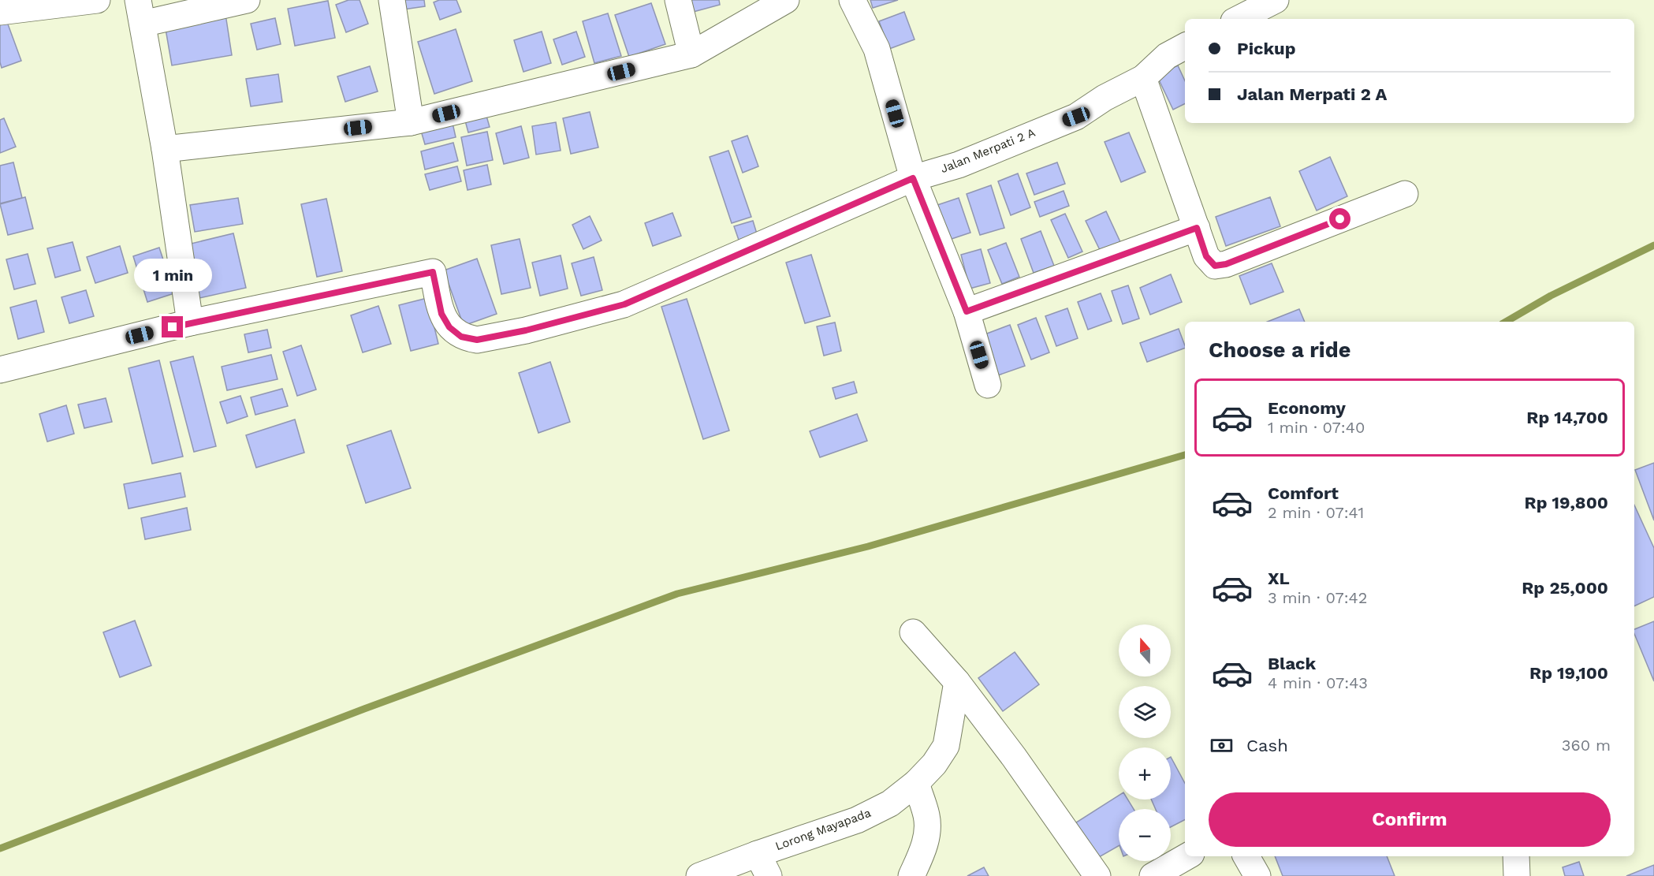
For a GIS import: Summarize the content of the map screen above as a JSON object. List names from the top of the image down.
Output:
{
  "streets": {
    "street": ["Jalan Merpati 2 A", "Lorong Mayapada"]
  },
  "north": "top",
  "page": {
    "banner": ["Pickup", "Jalan Merpati 2 A"],
    "bubble": "1 min",
    "heading": "Choose a ride",
    "list": [
      {
        "name": "Economy",
        "note": "1 min · 07:40",
        "value": "Rp 14,700"
      },
      {
        "name": "Comfort",
        "note": "2 min · 07:41",
        "value": "Rp 19,800"
      },
      {
        "name": "XL",
        "note": "3 min · 07:42",
        "value": "Rp 25,000"
      },
      {
        "name": "Black",
        "note": "4 min · 07:43",
        "value": "Rp 19,100"
      }
    ],
    "map_buttons": ["+", "−"],
    "pay": ["Cash", "360 m"],
    "buttons": "Confirm"
  }
}
